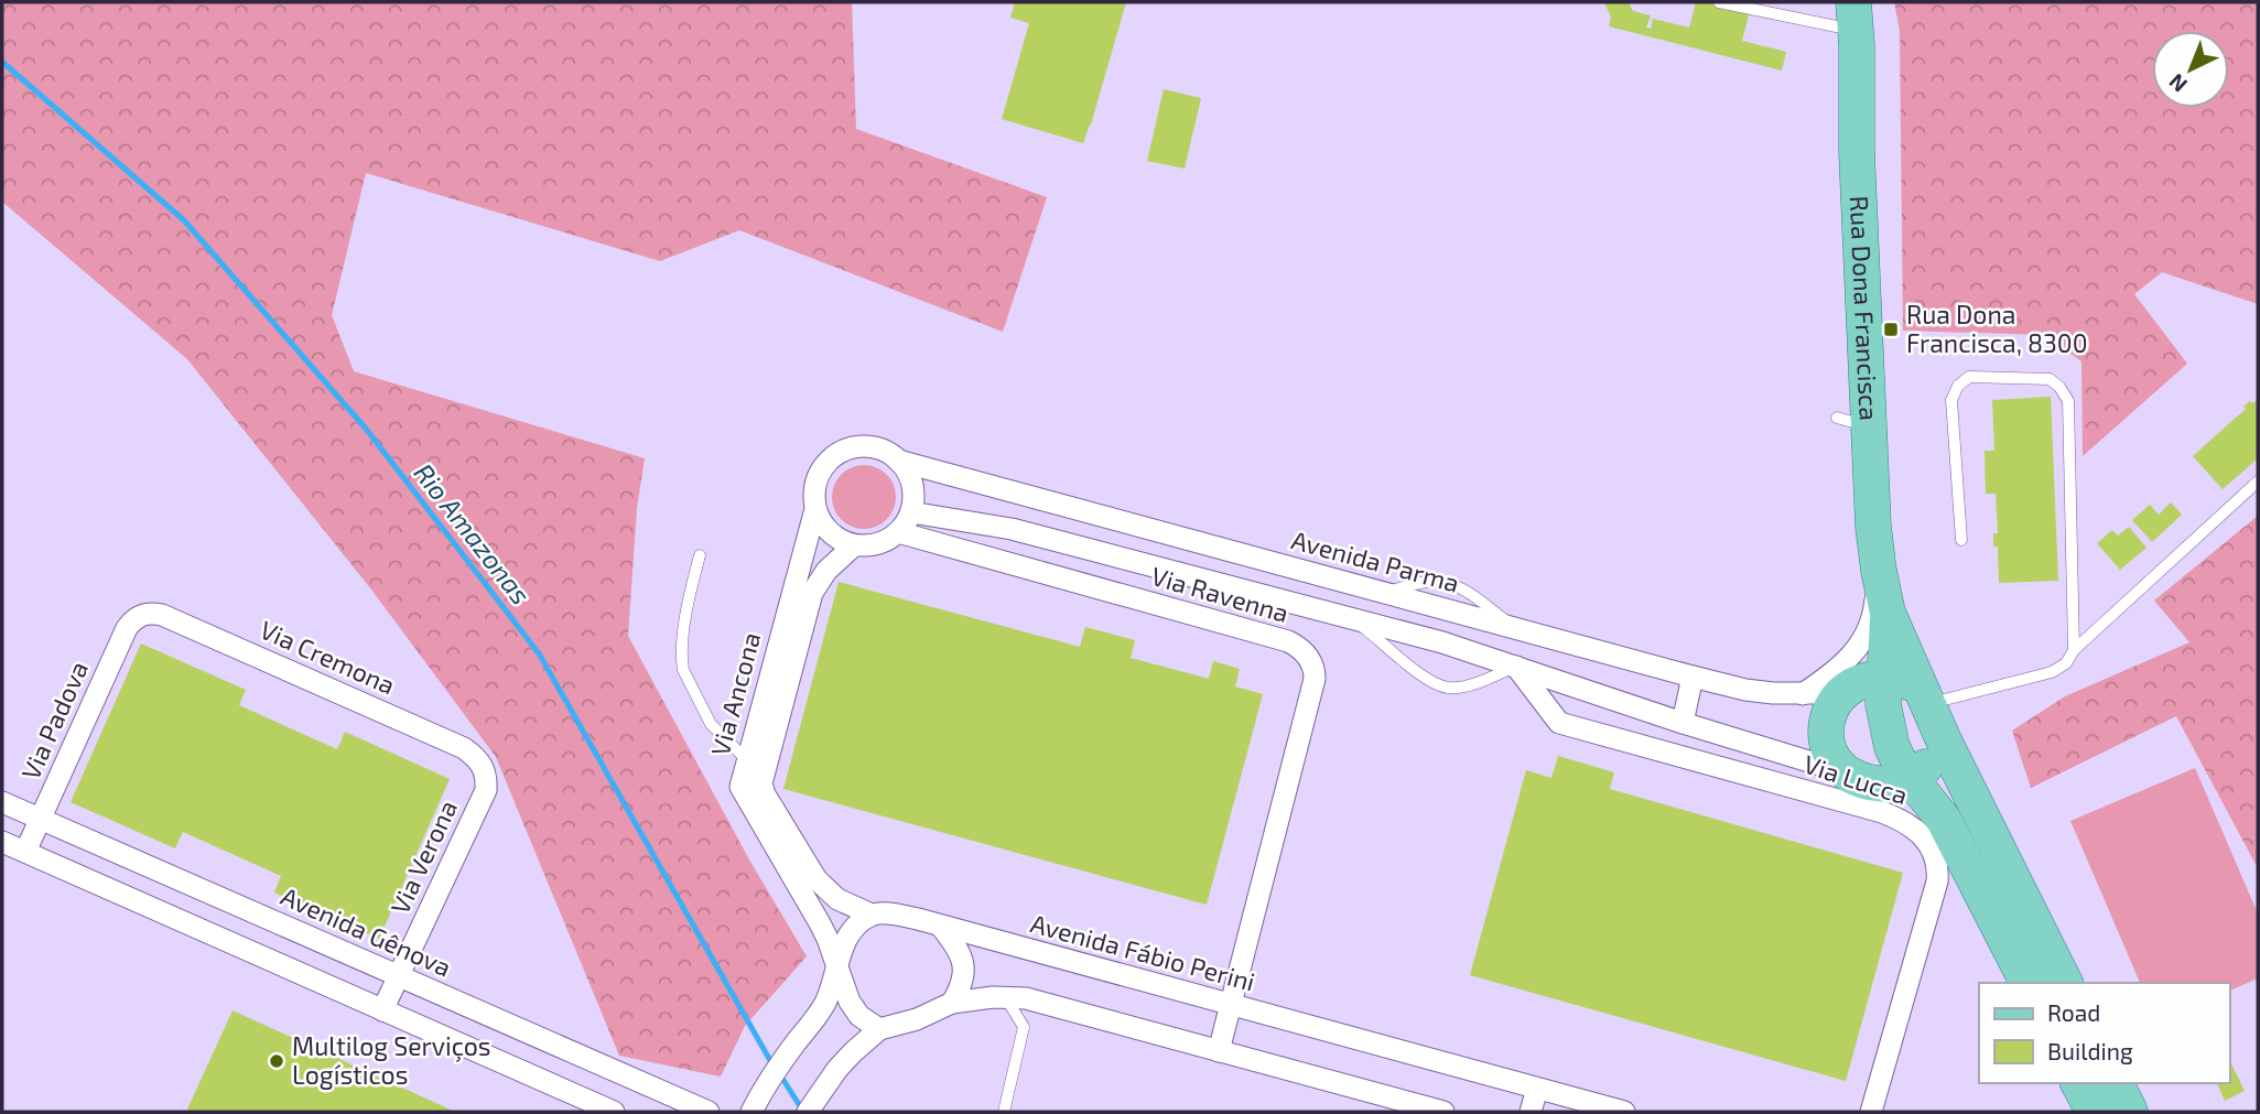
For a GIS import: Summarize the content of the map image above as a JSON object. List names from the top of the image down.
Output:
{
  "streets": {
    "main road": ["Rua Dona Francisca"],
    "street": [
      "Avenida Parma",
      "Via Ravenna",
      "Via Cremona",
      "Via Ancona",
      "Via Padova",
      "Via Lucca",
      "Via Verona",
      "Avenida Gênova",
      "Avenida Fábio Perini"
    ]
  },
  "crossings": [
    ["Avenida Parma", "Via Ravenna"],
    ["Avenida Parma", "Via Ancona"],
    ["Via Ravenna", "Via Ancona"],
    ["Via Ravenna", "Avenida Fábio Perini"],
    ["Via Cremona", "Via Padova"],
    ["Via Cremona", "Via Verona"],
    ["Via Ancona", "Avenida Fábio Perini"],
    ["Via Padova", "Avenida Gênova"],
    ["Via Verona", "Avenida Gênova"]
  ],
  "water": ["Rio Amazonas"],
  "places": {
    "transit": ["Rua Dona Francisca, 8300"],
    "other": ["Multilog Serviços Logísticos"]
  },
  "legend": ["Road", "Building"],
  "north": "bottom left"
}
